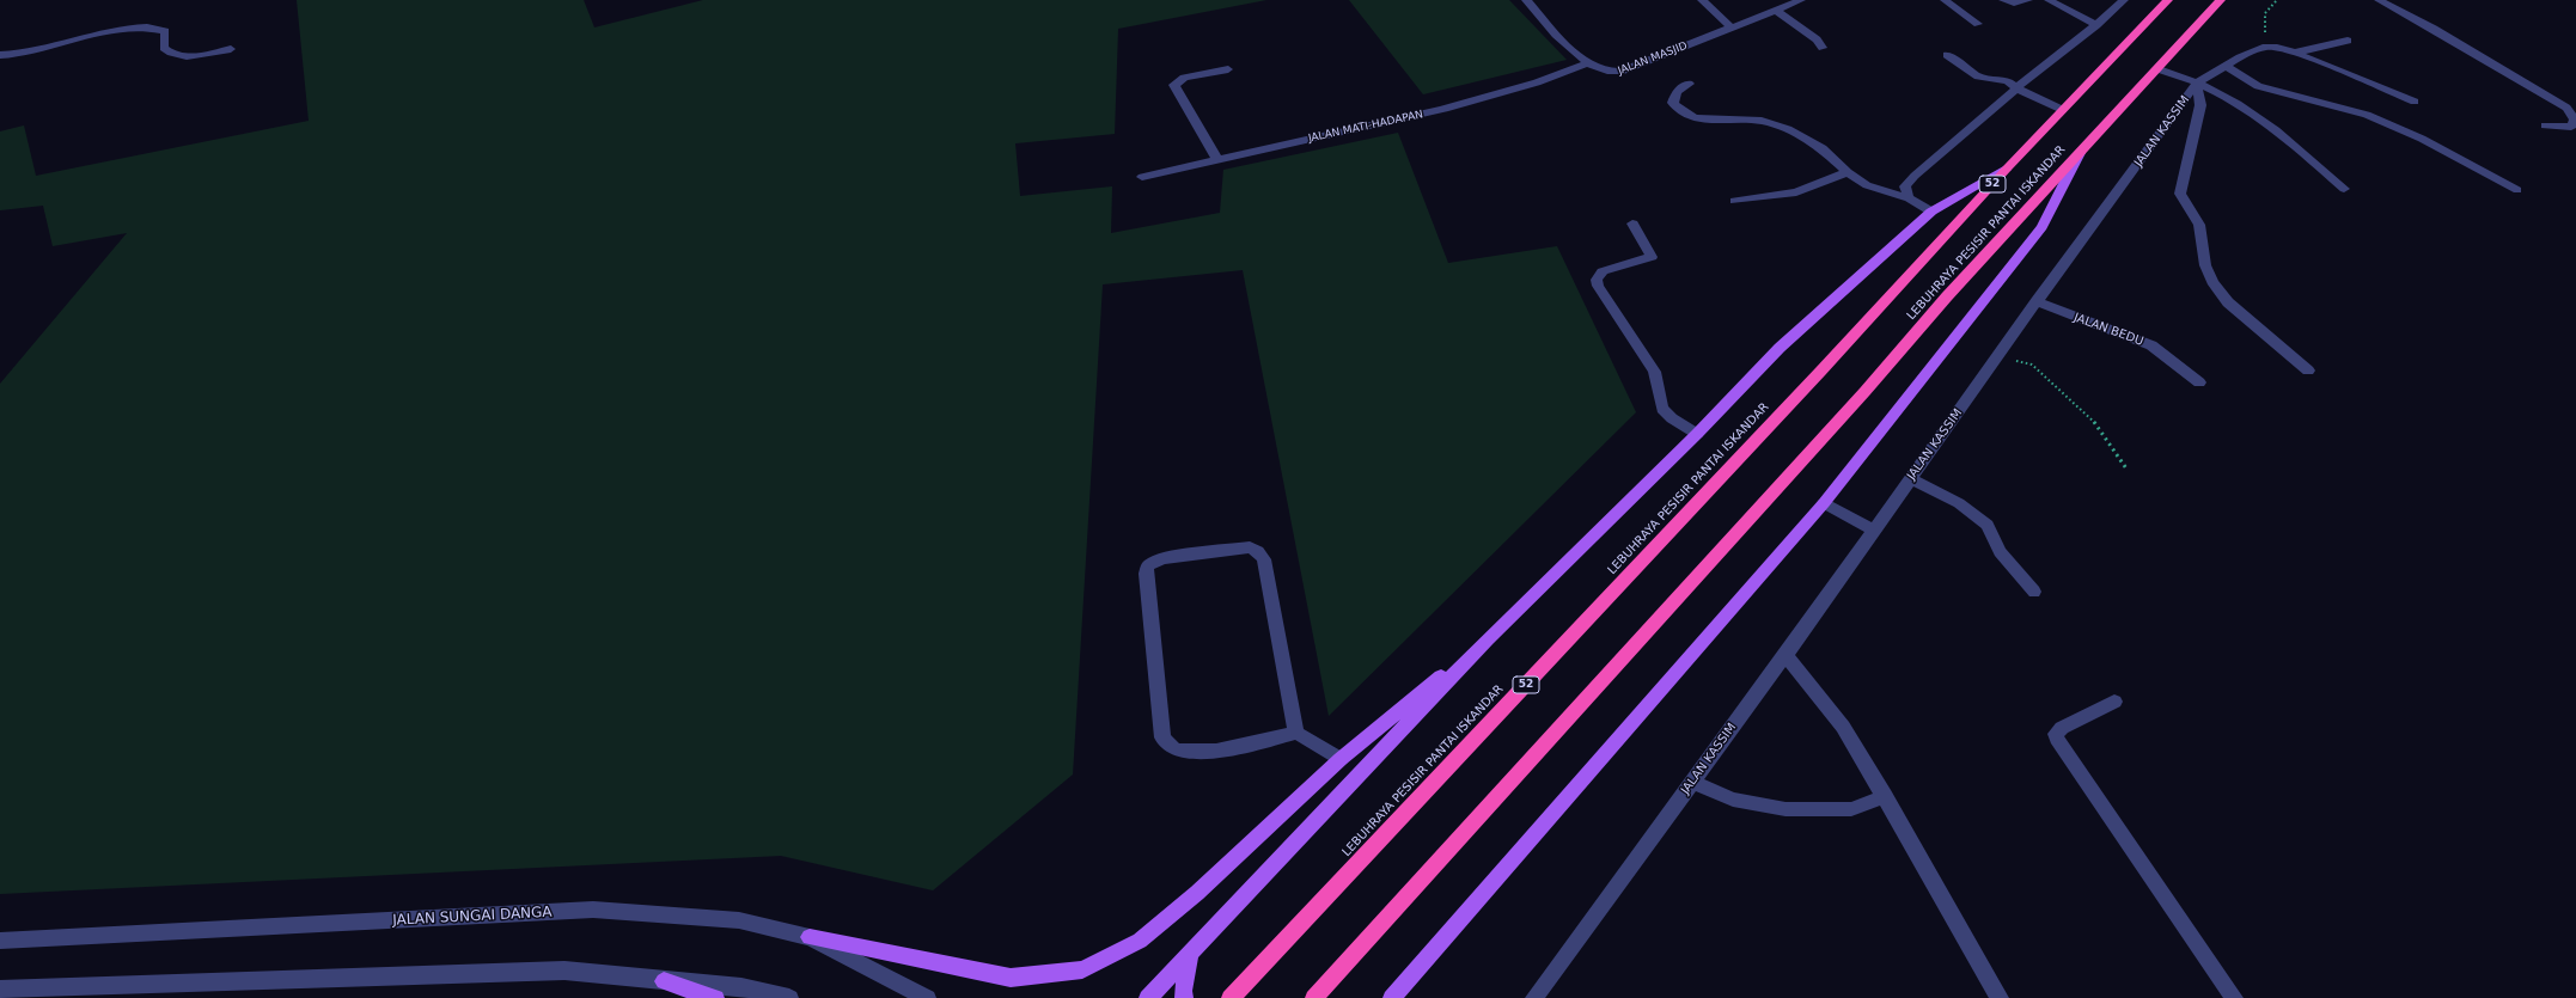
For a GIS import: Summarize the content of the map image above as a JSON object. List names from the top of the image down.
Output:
{
  "streets": {
    "highway": ["52", "LEBUHRAYA PESISIR PANTAI ISKANDAR"],
    "street": [
      "JALAN MASJID",
      "JALAN MATI-HADAPAN",
      "JALAN KASSIM",
      "JALAN BEDU",
      "JALAN SUNGAI DANGA"
    ]
  },
  "crossings": [
    ["JALAN MASJID", "JALAN MATI-HADAPAN"],
    ["JALAN KASSIM", "JALAN BEDU"]
  ]
}
